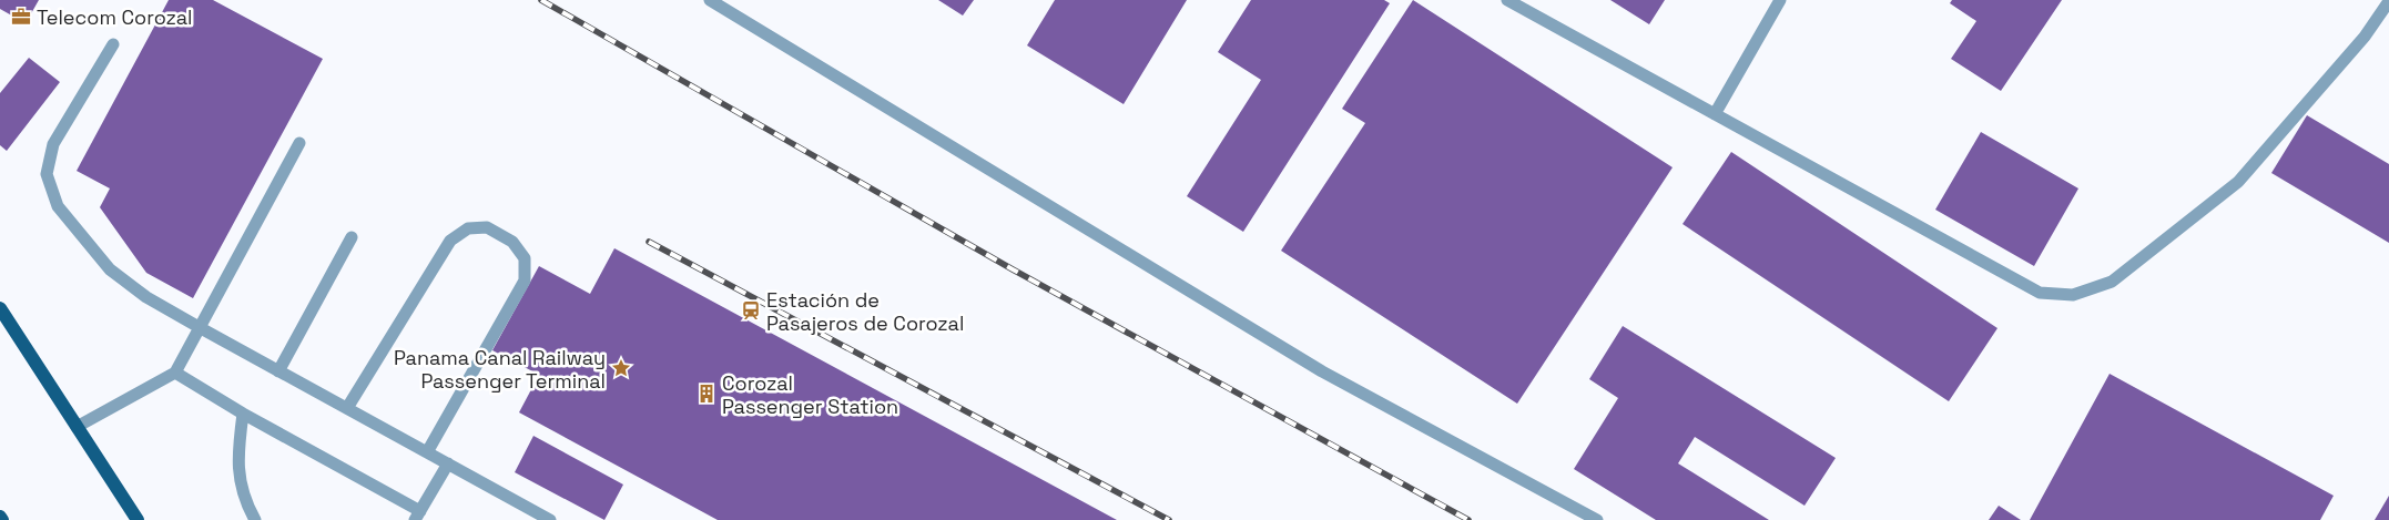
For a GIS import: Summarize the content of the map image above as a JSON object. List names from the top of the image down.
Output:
{
  "places": {
    "office": ["Telecom Corozal"],
    "station": ["Estación de Pasajeros de Corozal"],
    "place": ["Panama Canal Railway Passenger Terminal"],
    "building": ["Corozal Passenger Station"]
  }
}
